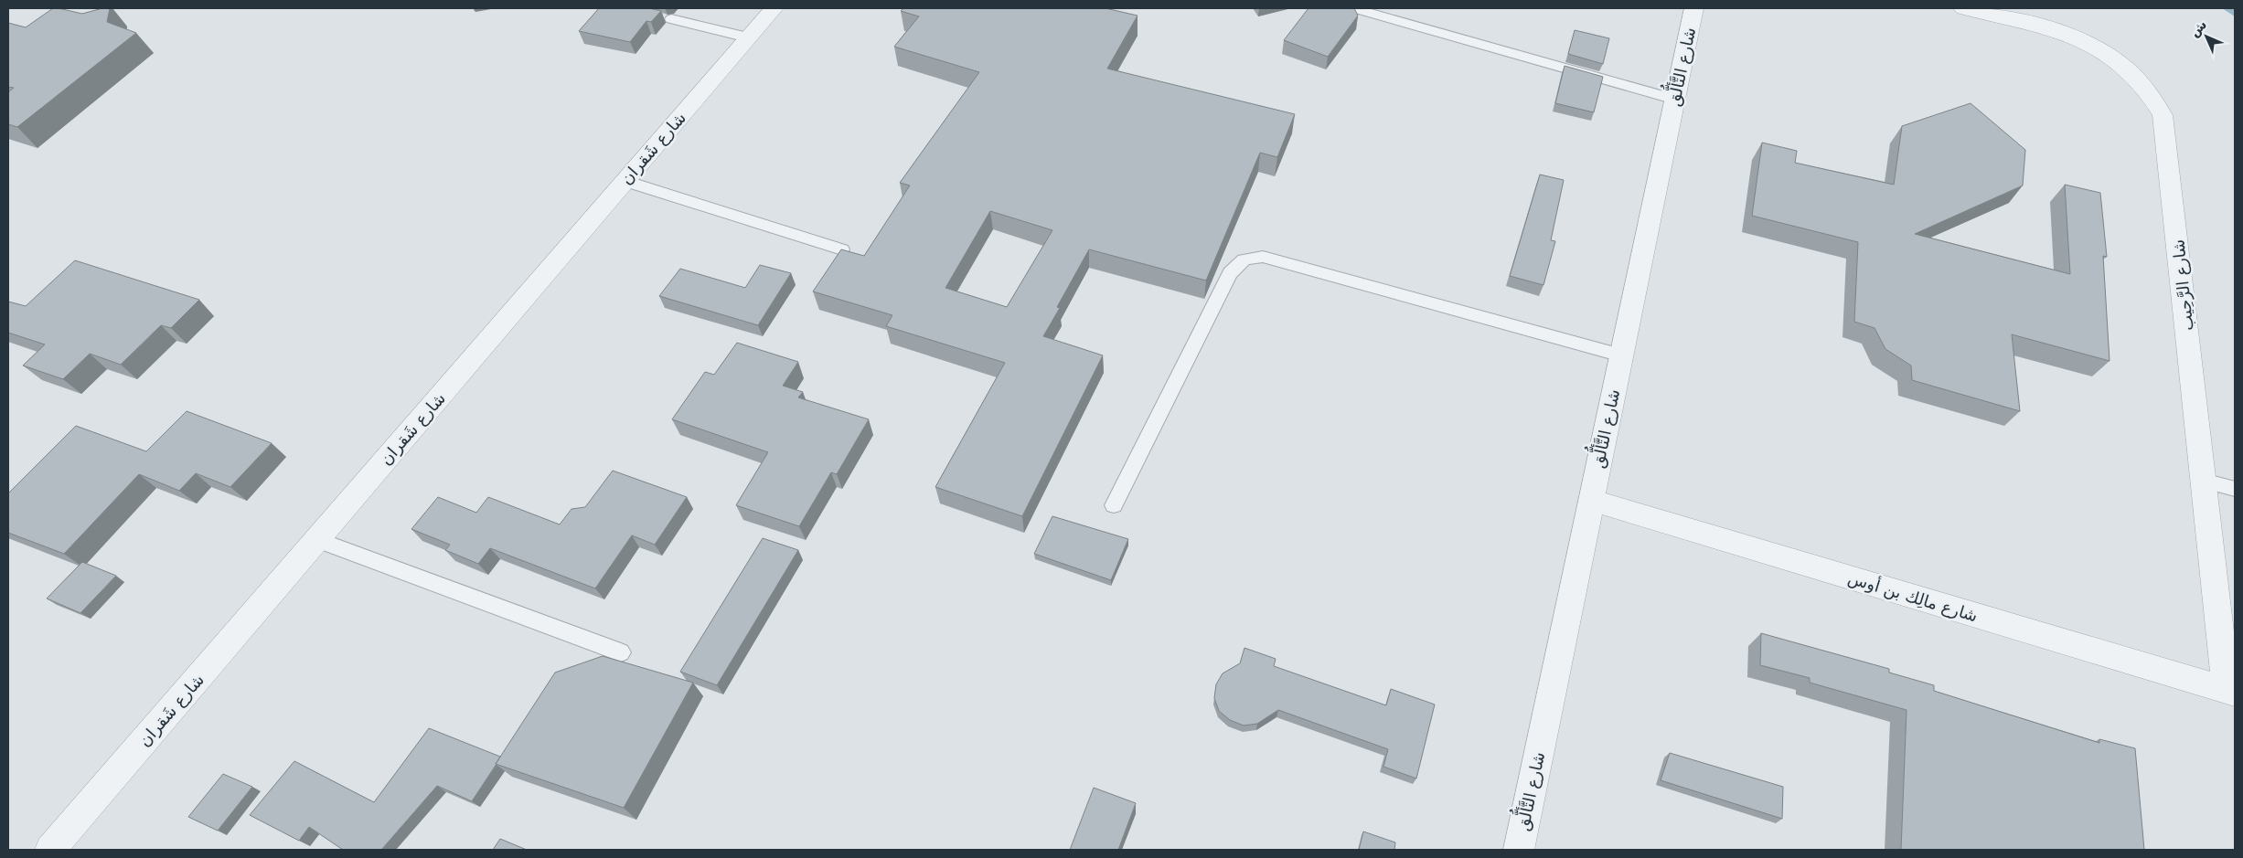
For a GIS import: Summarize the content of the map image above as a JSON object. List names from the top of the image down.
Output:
{
  "streets": {
    "street": [
      "شارع التَّألُّق",
      "شارع شَقران",
      "شارع الرَّحِيب",
      "شارع مالِك بن أوس"
    ]
  },
  "crossings": [
    ["شارع التَّألُّق", "شارع مالِك بن أوس"],
    ["شارع الرَّحِيب", "شارع مالِك بن أوس"]
  ],
  "north": "top left"
}
